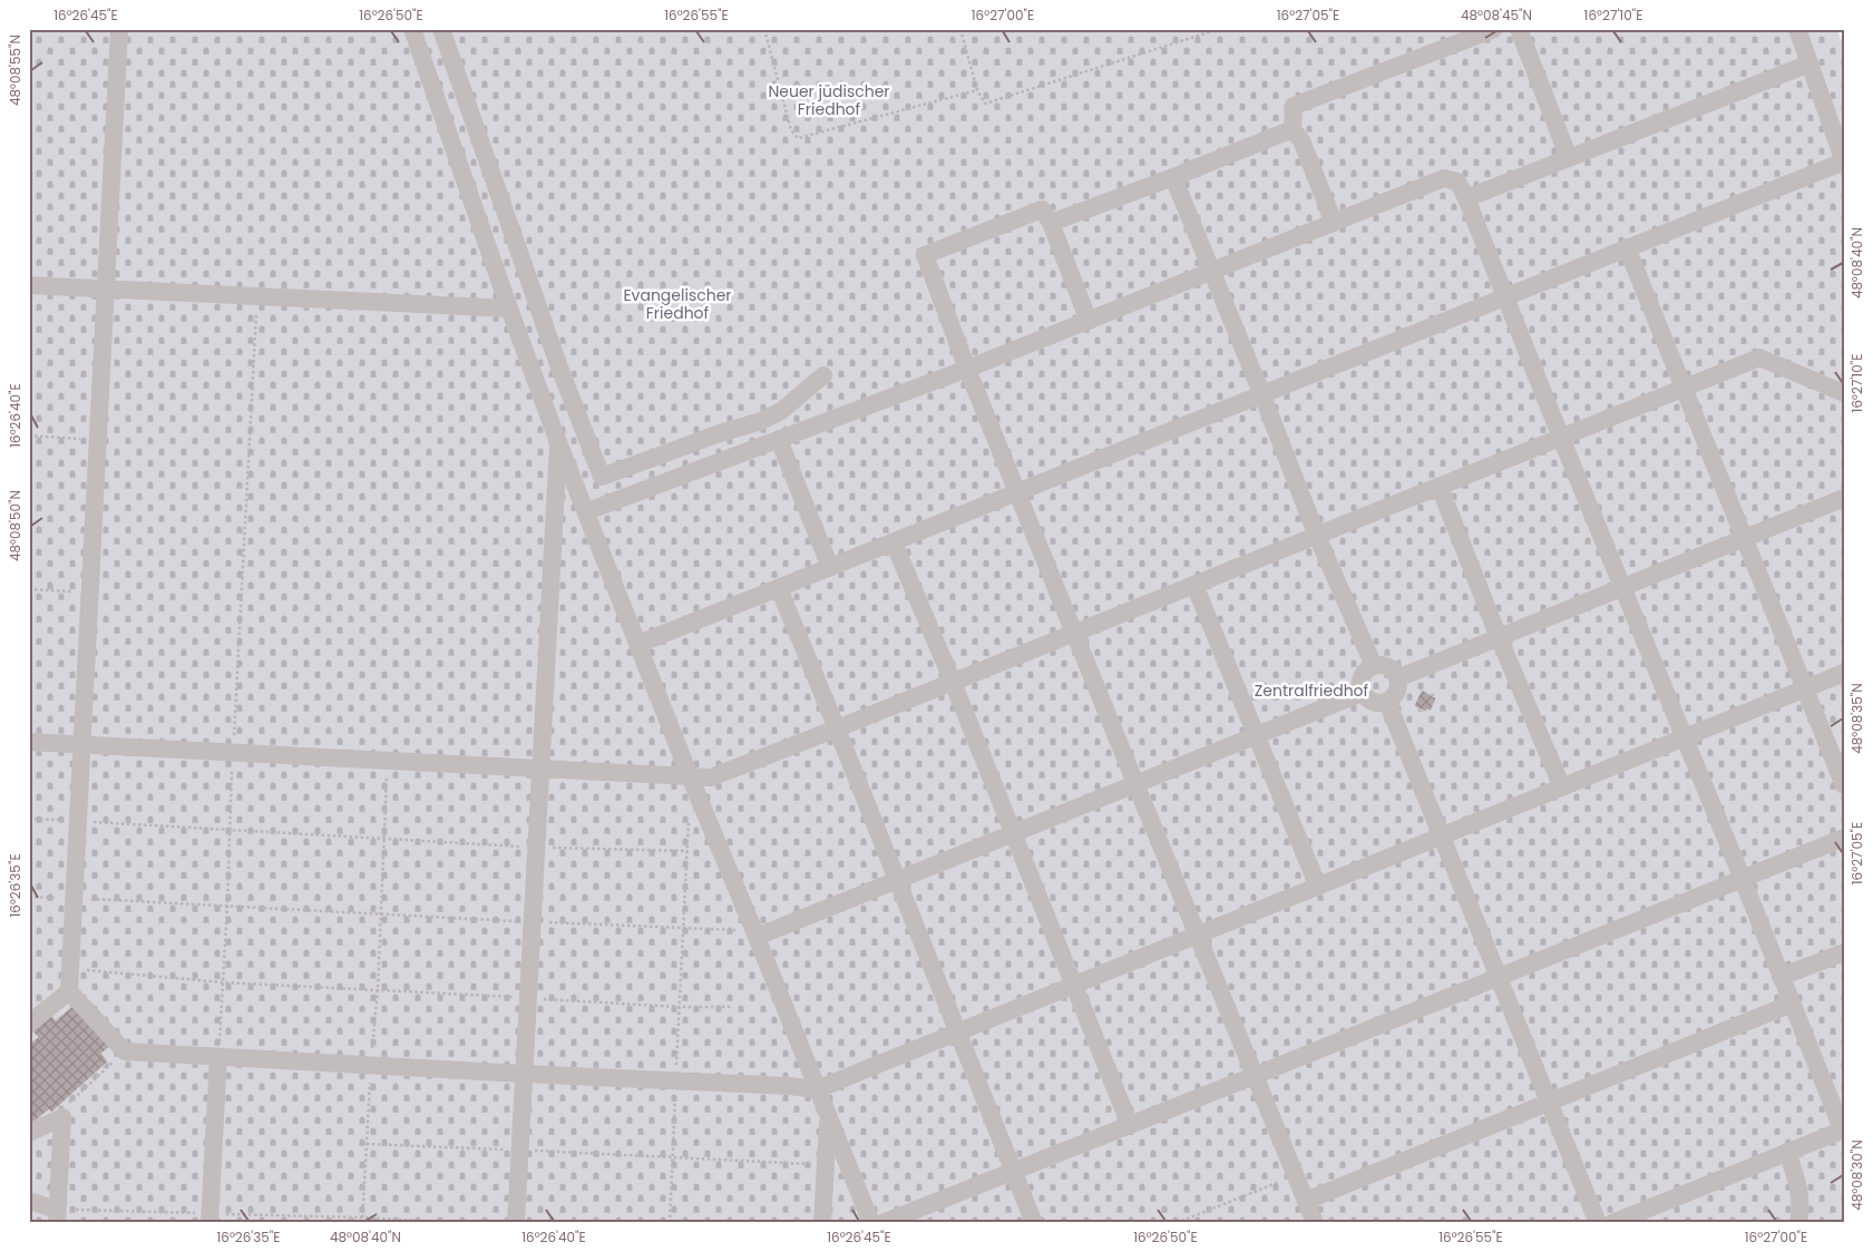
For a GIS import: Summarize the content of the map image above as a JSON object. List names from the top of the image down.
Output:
{
  "parks": ["Neuer jüdischer Friedhof", "Evangelischer Friedhof", "Zentralfriedhof"],
  "coordinates": [
    "16°26'45\"E",
    "16°26'50\"E",
    "16°26'55\"E",
    "16°27'00\"E",
    "16°27'05\"E",
    "48°08'45\"N",
    "16°27'10\"E",
    "48°08'55\"N",
    "48°08'40\"N",
    "16°26'40\"E",
    "48°08'50\"N",
    "48°08'35\"N",
    "16°26'35\"E",
    "48°08'30\"N"
  ]
}
